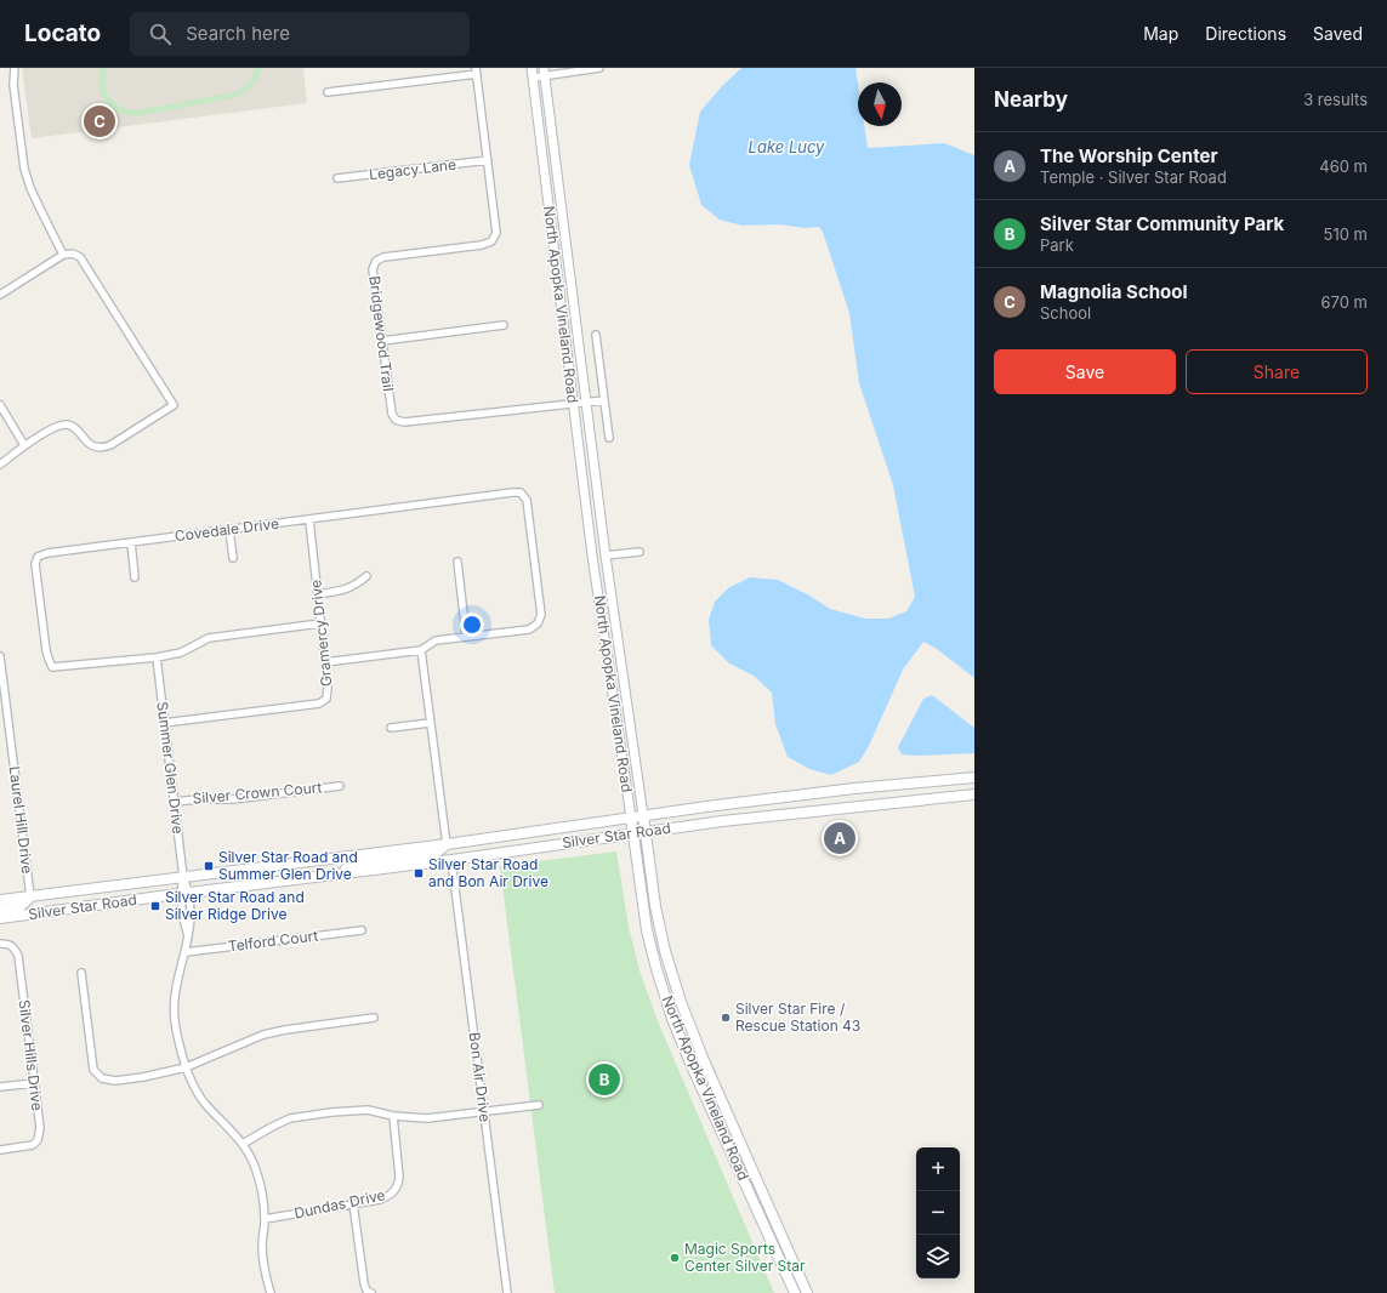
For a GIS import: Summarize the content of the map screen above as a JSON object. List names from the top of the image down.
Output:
{
  "streets": {
    "main road": ["North Apopka Vineland Road", "Silver Star Road"],
    "street": [
      "Legacy Lane",
      "Bridgewood Trail",
      "Covedale Drive",
      "Gramercy Drive",
      "Summer Glen Drive",
      "Silver Crown Court",
      "Laurel Hill Drive",
      "Telford Court",
      "Silver Hills Drive",
      "Bon Air Drive",
      "Dundas Drive"
    ]
  },
  "crossings": [
    ["Legacy Lane", "Bridgewood Trail"],
    ["North Apopka Vineland Road", "Bridgewood Trail"],
    ["North Apopka Vineland Road", "Silver Star Road"],
    ["Covedale Drive", "Gramercy Drive"],
    ["Covedale Drive", "Summer Glen Drive"],
    ["Gramercy Drive", "Summer Glen Drive"],
    ["Summer Glen Drive", "Silver Crown Court"],
    ["Summer Glen Drive", "Silver Star Road"],
    ["Laurel Hill Drive", "Silver Star Road"],
    ["Silver Star Road", "Bon Air Drive"]
  ],
  "water": ["Lake Lucy"],
  "places": {
    "transit": ["Silver Star Road and Summer Glen Drive", "Silver Star Road and Bon Air Drive", "Silver Star Road and Silver Ridge Drive"],
    "other": ["Silver Star Fire / Rescue Station 43", "Magic Sports Center Silver Star"]
  },
  "north": "bottom",
  "page": {
    "header": "Locato",
    "search": "Search here",
    "nav": ["Map", "Directions", "Saved"],
    "heading": ["Nearby", "3 results"],
    "pins": ["C", "A", "B"],
    "list": [
      {
        "mark": "A",
        "name": "The Worship Center",
        "note": "Temple · Silver Star Road",
        "value": "460 m"
      },
      {
        "mark": "B",
        "name": "Silver Star Community Park",
        "note": "Park",
        "value": "510 m"
      },
      {
        "mark": "C",
        "name": "Magnolia School",
        "note": "School",
        "value": "670 m"
      }
    ],
    "buttons": ["Save", "Share"],
    "map_buttons": ["+", "−"]
  }
}
